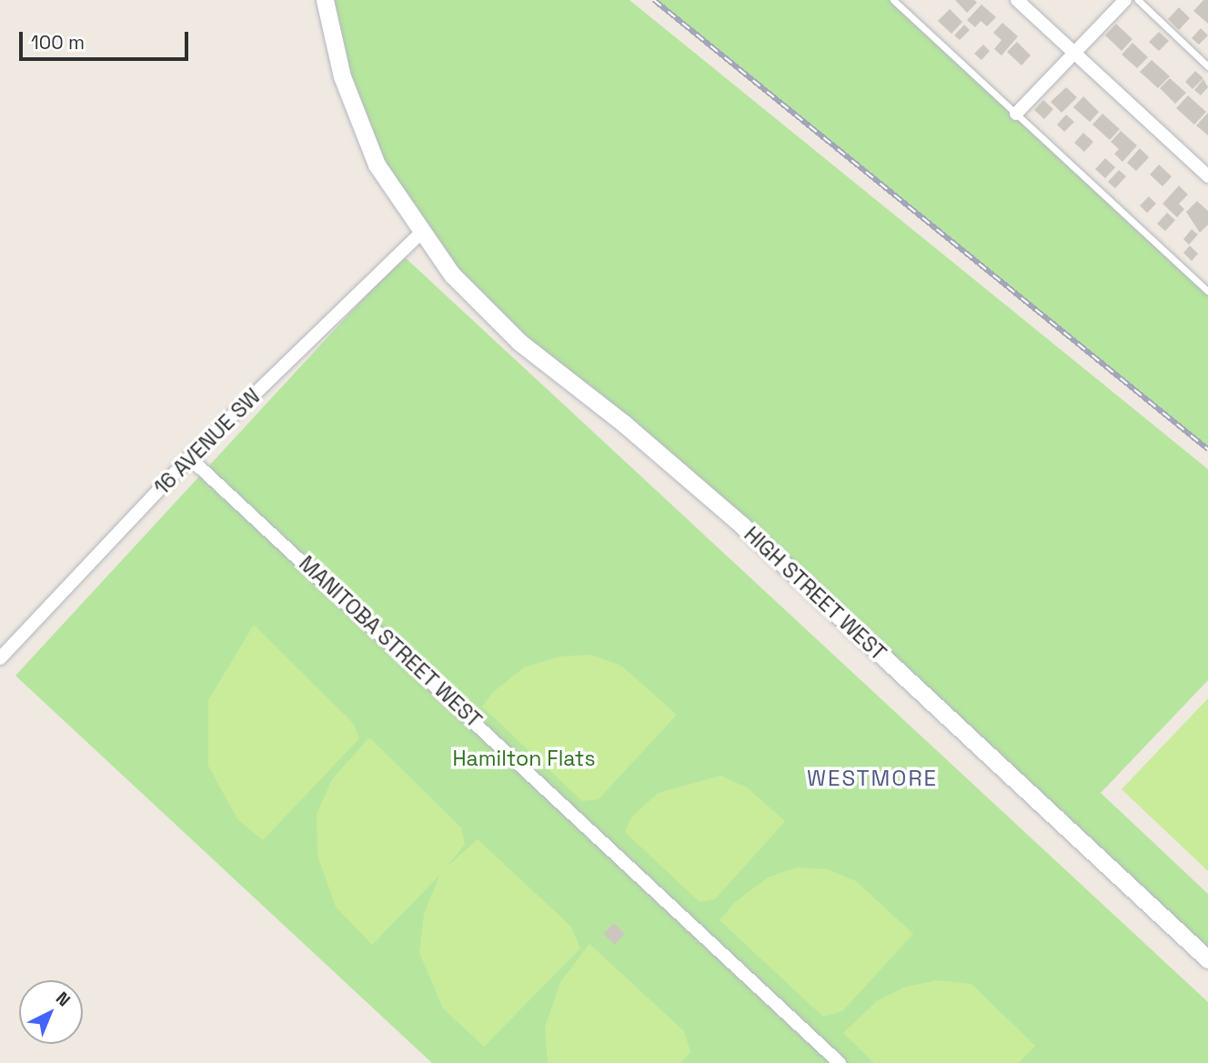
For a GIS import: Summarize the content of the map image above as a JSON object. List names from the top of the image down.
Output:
{
  "streets": {
    "main road": ["HIGH STREET WEST"],
    "street": ["16 AVENUE SW", "MANITOBA STREET WEST"]
  },
  "crossings": [
    ["16 AVENUE SW", "HIGH STREET WEST"],
    ["16 AVENUE SW", "MANITOBA STREET WEST"]
  ],
  "districts": ["WESTMORE"],
  "parks": ["Hamilton Flats"],
  "scale_bar": "100 m",
  "north": "top right"
}
